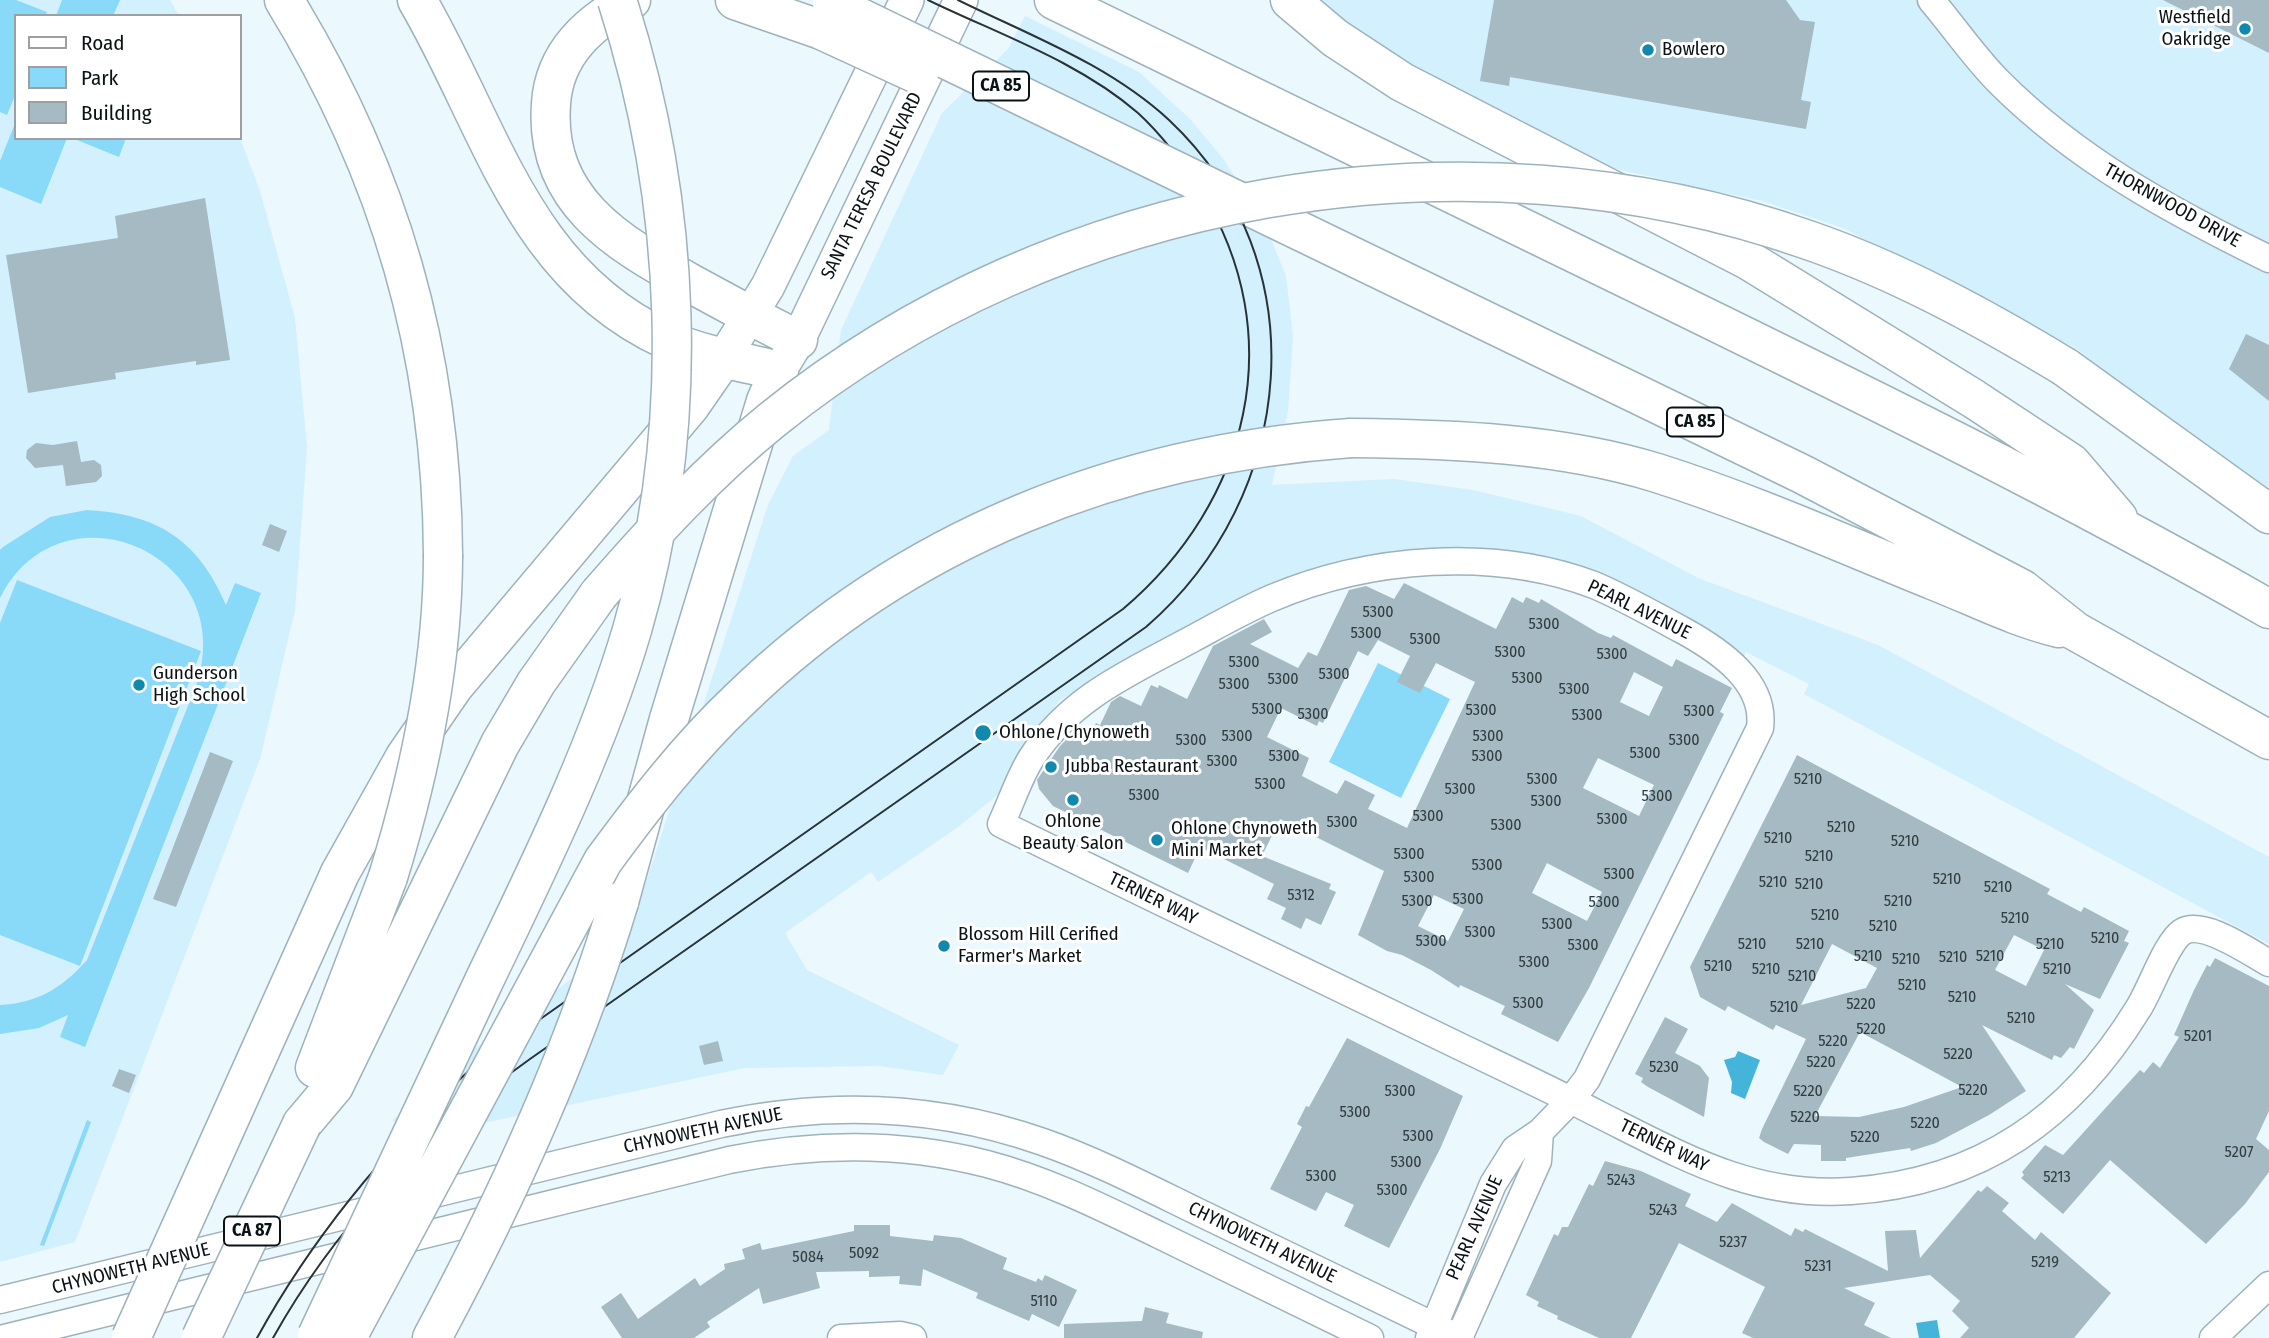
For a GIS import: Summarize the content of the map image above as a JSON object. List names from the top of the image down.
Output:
{
  "streets": {
    "highway": ["CA 85", "CA 87"],
    "main road": ["SANTA TERESA BOULEVARD"],
    "street": [
      "THORNWOOD DRIVE",
      "PEARL AVENUE",
      "TERNER WAY",
      "CHYNOWETH AVENUE"
    ]
  },
  "crossings": [
    ["PEARL AVENUE", "TERNER WAY"],
    ["PEARL AVENUE", "CHYNOWETH AVENUE"]
  ],
  "places": [
    "Westfield Oakridge",
    "Bowlero",
    "Gunderson High School",
    "Ohlone/Chynoweth",
    "Jubba Restaurant",
    "Ohlone Beauty Salon",
    "Ohlone Chynoweth Mini Market",
    "Blossom Hill Cerified Farmer's Market"
  ],
  "house_numbers": [
    "5300",
    "5300",
    "5300",
    "5300",
    "5300",
    "5300",
    "5300",
    "5300",
    "5300",
    "5300",
    "5300",
    "5300",
    "5300",
    "5300",
    "5300",
    "5300",
    "5300",
    "5300",
    "5300",
    "5300",
    "5300",
    "5300",
    "5300",
    "5300",
    "5300",
    "5300",
    "5210",
    "5300",
    "5300",
    "5300",
    "5300",
    "5300",
    "5300",
    "5300",
    "5300",
    "5300",
    "5210",
    "5210",
    "5210",
    "5300",
    "5210",
    "5300",
    "5300",
    "5300",
    "5210",
    "5210",
    "5210",
    "5210",
    "5312",
    "5300",
    "5300",
    "5210",
    "5300",
    "5210",
    "5210",
    "5300",
    "5210",
    "5300",
    "5210",
    "5300",
    "5210",
    "5210",
    "5210",
    "5300",
    "5210",
    "5210",
    "5210",
    "5210",
    "5300",
    "5210",
    "5210",
    "5210",
    "5210",
    "5210",
    "5210",
    "5300",
    "5220",
    "5210",
    "5210",
    "5220",
    "5201",
    "5220",
    "5220",
    "5220",
    "5230",
    "5220",
    "5300",
    "5220",
    "5300",
    "5220",
    "5220",
    "5300",
    "5220",
    "5207",
    "5300",
    "5300",
    "5213",
    "5243",
    "5300",
    "5243",
    "5237",
    "5092",
    "5084",
    "5219",
    "5231",
    "5110"
  ],
  "legend": ["Road", "Park", "Building"]
}
